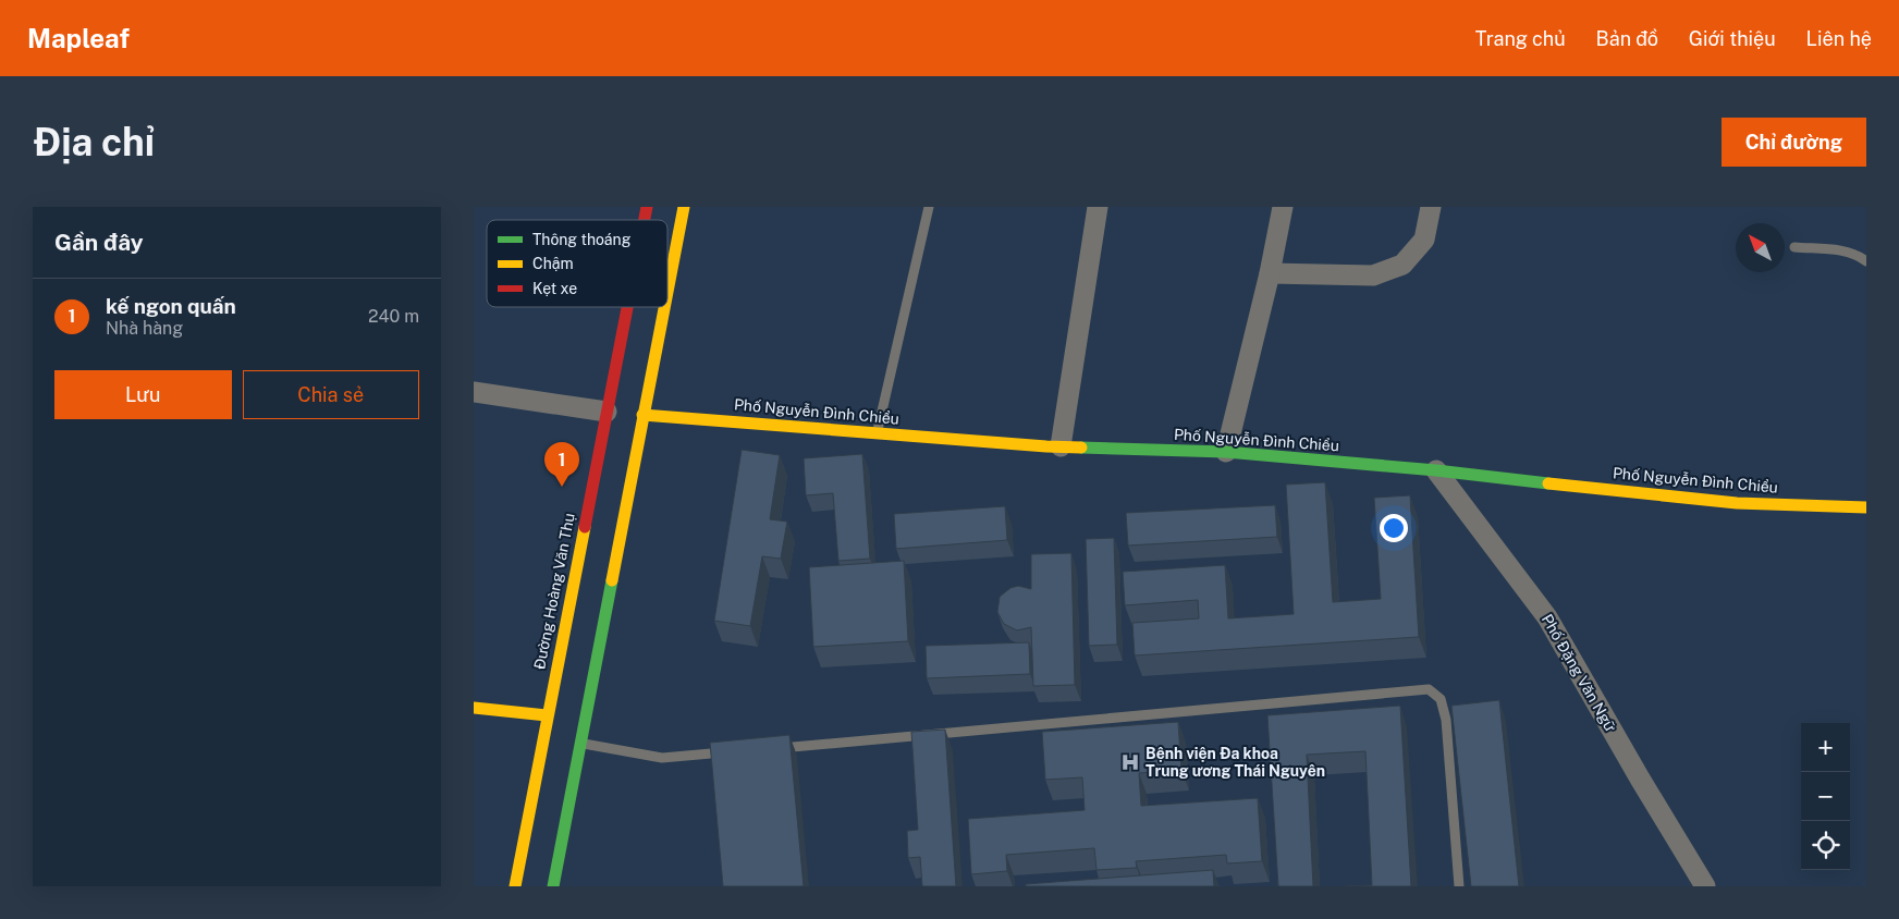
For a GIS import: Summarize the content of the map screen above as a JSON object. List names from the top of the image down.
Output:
{
  "streets": {
    "main road": ["Phố Nguyễn Đình Chiểu", "Đường Hoàng Văn Thụ"],
    "street": ["Phố Đặng Văn Ngữ"]
  },
  "crossings": [
    ["Phố Nguyễn Đình Chiểu", "Phố Đặng Văn Ngữ"]
  ],
  "places": {
    "hospital": ["Bệnh viện Đa khoa Trung ương Thái Nguyên"]
  },
  "legend": ["Thông thoáng", "Chậm", "Kẹt xe"],
  "north": "top left",
  "page": {
    "header": "Mapleaf",
    "nav": [
      "Trang chủ",
      "Bản đồ",
      "Giới thiệu",
      "Liên hệ"
    ],
    "buttons": [
      "Chỉ đường",
      ["Lưu", "Chia sẻ"]
    ],
    "title": "Địa chỉ",
    "heading": "Gần đây",
    "list": [
      {
        "mark": "1",
        "name": "kế ngon quấn",
        "note": "Nhà hàng",
        "value": "240 m"
      }
    ],
    "pins": "1",
    "map_buttons": ["+", "−"]
  }
}
